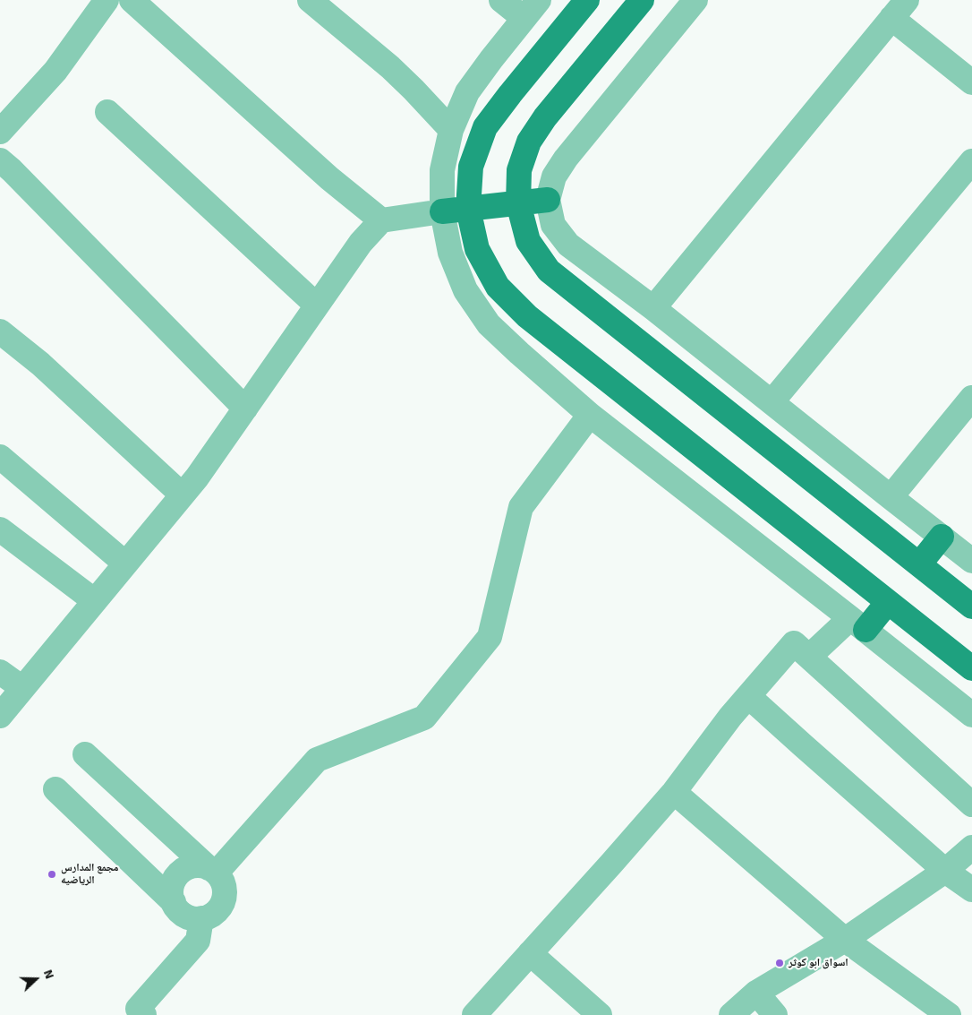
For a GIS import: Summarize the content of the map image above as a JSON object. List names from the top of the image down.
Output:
{
  "places": ["مجمع المدارس الرياضيه", "اسواق ابو كوثر"],
  "north": "right"
}
